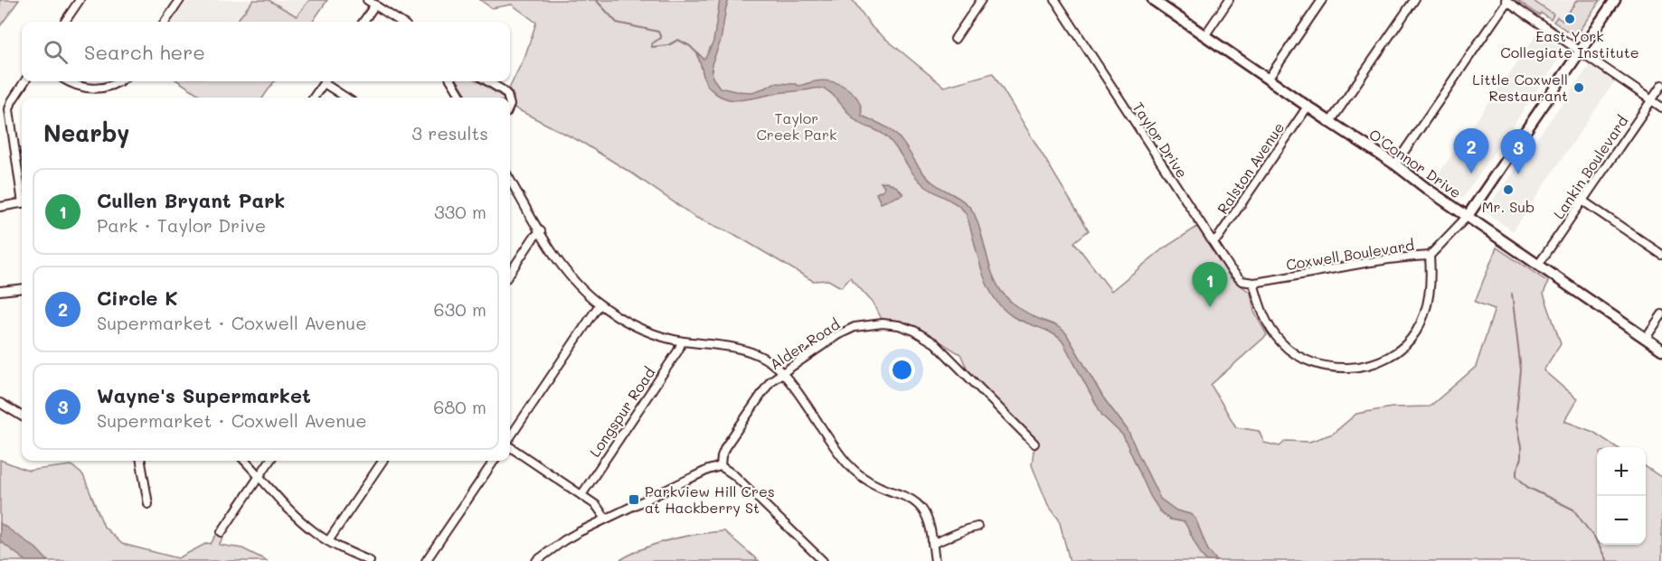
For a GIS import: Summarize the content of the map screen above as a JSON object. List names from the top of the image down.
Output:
{
  "streets": {
    "main road": ["O'Connor Drive"],
    "street": [
      "Taylor Drive",
      "Lankin Boulevard",
      "Ralston Avenue",
      "Coxwell Boulevard",
      "Alder Road",
      "Longspur Road"
    ]
  },
  "crossings": [
    ["Taylor Drive", "Ralston Avenue"],
    ["Taylor Drive", "Coxwell Boulevard"],
    ["O'Connor Drive", "Lankin Boulevard"],
    ["O'Connor Drive", "Ralston Avenue"],
    ["O'Connor Drive", "Coxwell Boulevard"]
  ],
  "parks": ["Taylor Creek Park"],
  "places": {
    "other": ["East York Collegiate Institute", "Little Coxwell Restaurant", "Mr. Sub"],
    "transit": ["Parkview Hill Cres at Hackberry St"]
  },
  "page": {
    "search": "Search here",
    "heading": ["Nearby", "3 results"],
    "pins": ["2", "3", "1"],
    "list": [
      {
        "mark": "1",
        "name": "Cullen Bryant Park",
        "note": "Park · Taylor Drive",
        "value": "330 m"
      },
      {
        "mark": "2",
        "name": "Circle K",
        "note": "Supermarket · Coxwell Avenue",
        "value": "630 m"
      },
      {
        "mark": "3",
        "name": "Wayne's Supermarket",
        "note": "Supermarket · Coxwell Avenue",
        "value": "680 m"
      }
    ],
    "map_buttons": ["+", "−"]
  }
}
